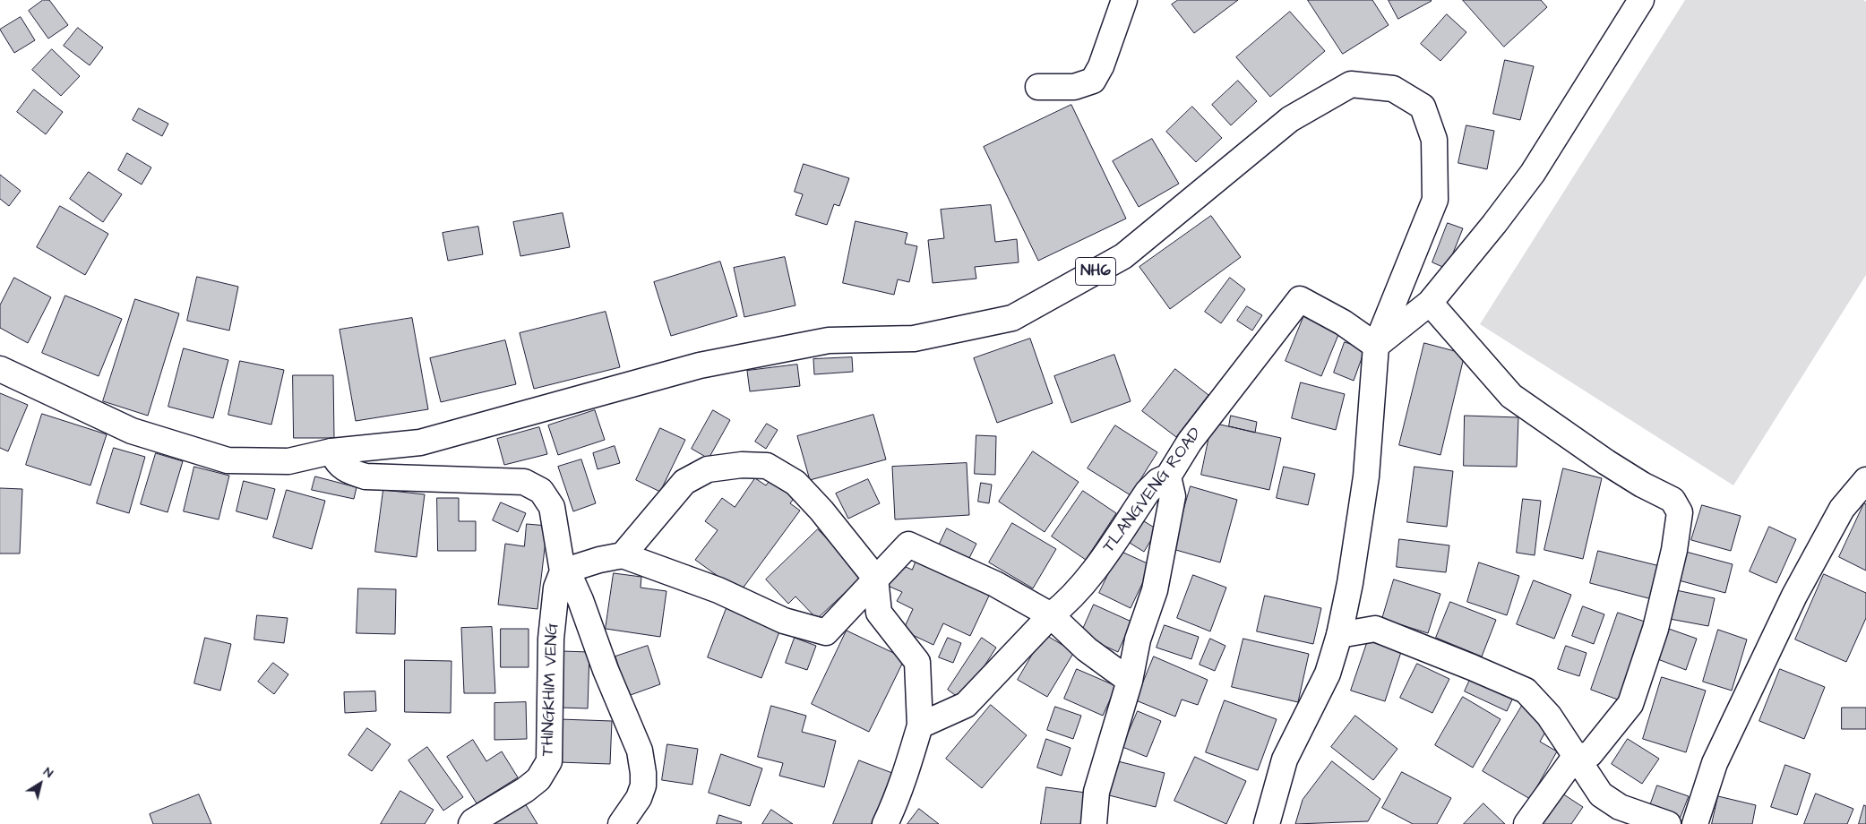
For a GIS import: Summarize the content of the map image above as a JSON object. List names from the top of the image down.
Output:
{
  "streets": {
    "main road": ["NH6", "TLANGVENG ROAD", "THINGKHIM VENG"]
  },
  "crossings": [
    ["NH6", "TLANGVENG ROAD"]
  ],
  "north": "top right"
}
